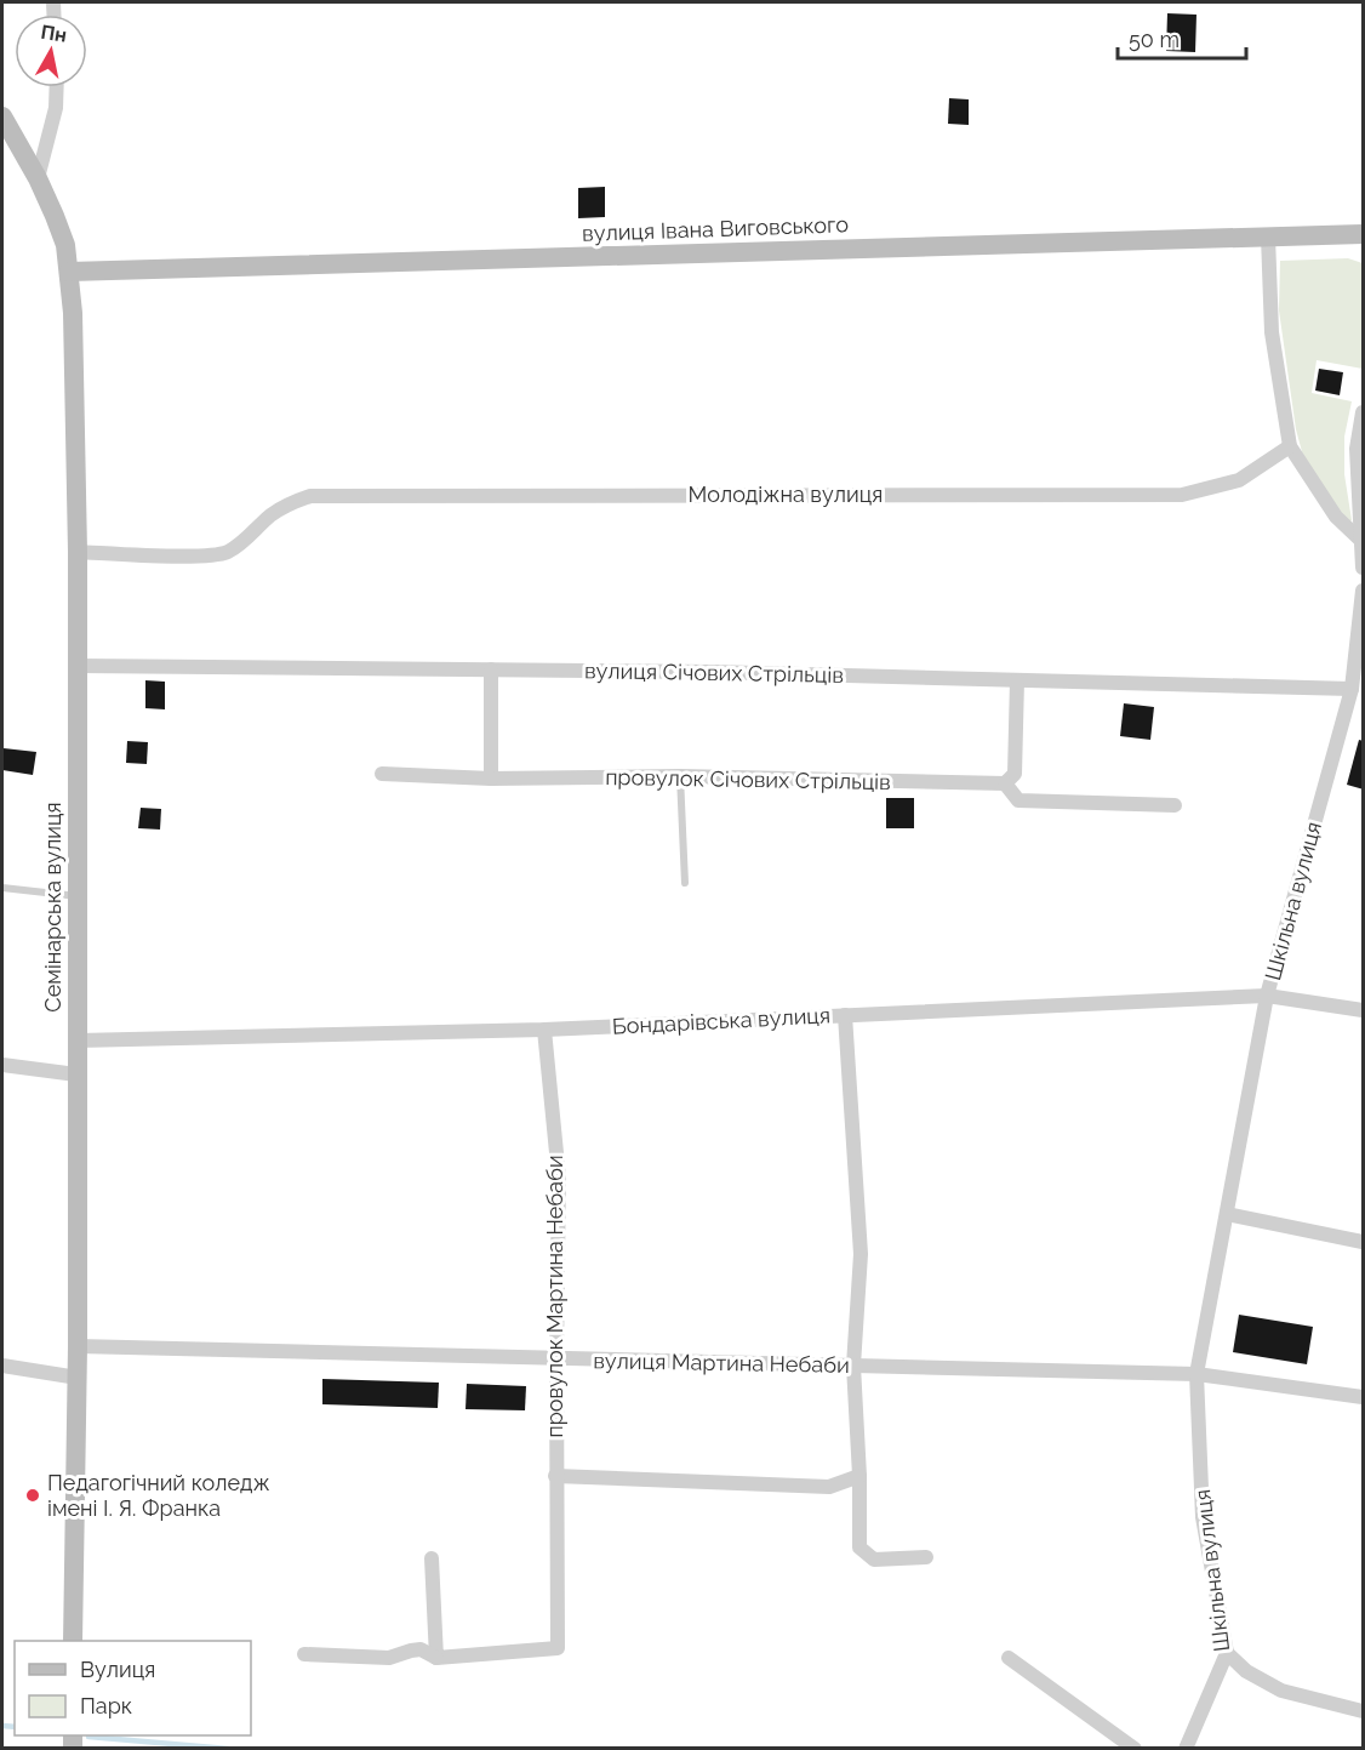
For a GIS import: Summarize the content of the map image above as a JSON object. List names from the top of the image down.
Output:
{
  "streets": {
    "street": [
      "вулиця Івана Виговського",
      "Молодіжна вулиця",
      "вулиця Січових Стрільців",
      "провулок Січових Стрільців",
      "Шкільна вулиця",
      "Семінарська вулиця",
      "Бондарівська вулиця",
      "провулок Мартина Небаби",
      "вулиця Мартина Небаби"
    ]
  },
  "crossings": [
    ["вулиця Івана Виговського", "Семінарська вулиця"],
    ["Молодіжна вулиця", "Семінарська вулиця"],
    ["вулиця Січових Стрільців", "Шкільна вулиця"],
    ["вулиця Січових Стрільців", "Семінарська вулиця"],
    ["Шкільна вулиця", "Бондарівська вулиця"],
    ["Шкільна вулиця", "вулиця Мартина Небаби"],
    ["Семінарська вулиця", "Бондарівська вулиця"],
    ["Семінарська вулиця", "вулиця Мартина Небаби"],
    ["Бондарівська вулиця", "провулок Мартина Небаби"],
    ["провулок Мартина Небаби", "вулиця Мартина Небаби"]
  ],
  "places": ["Педагогічний коледж імені І. Я. Франка"],
  "legend": ["Вулиця", "Парк"],
  "scale_bar": "50 m",
  "north": "top"
}
